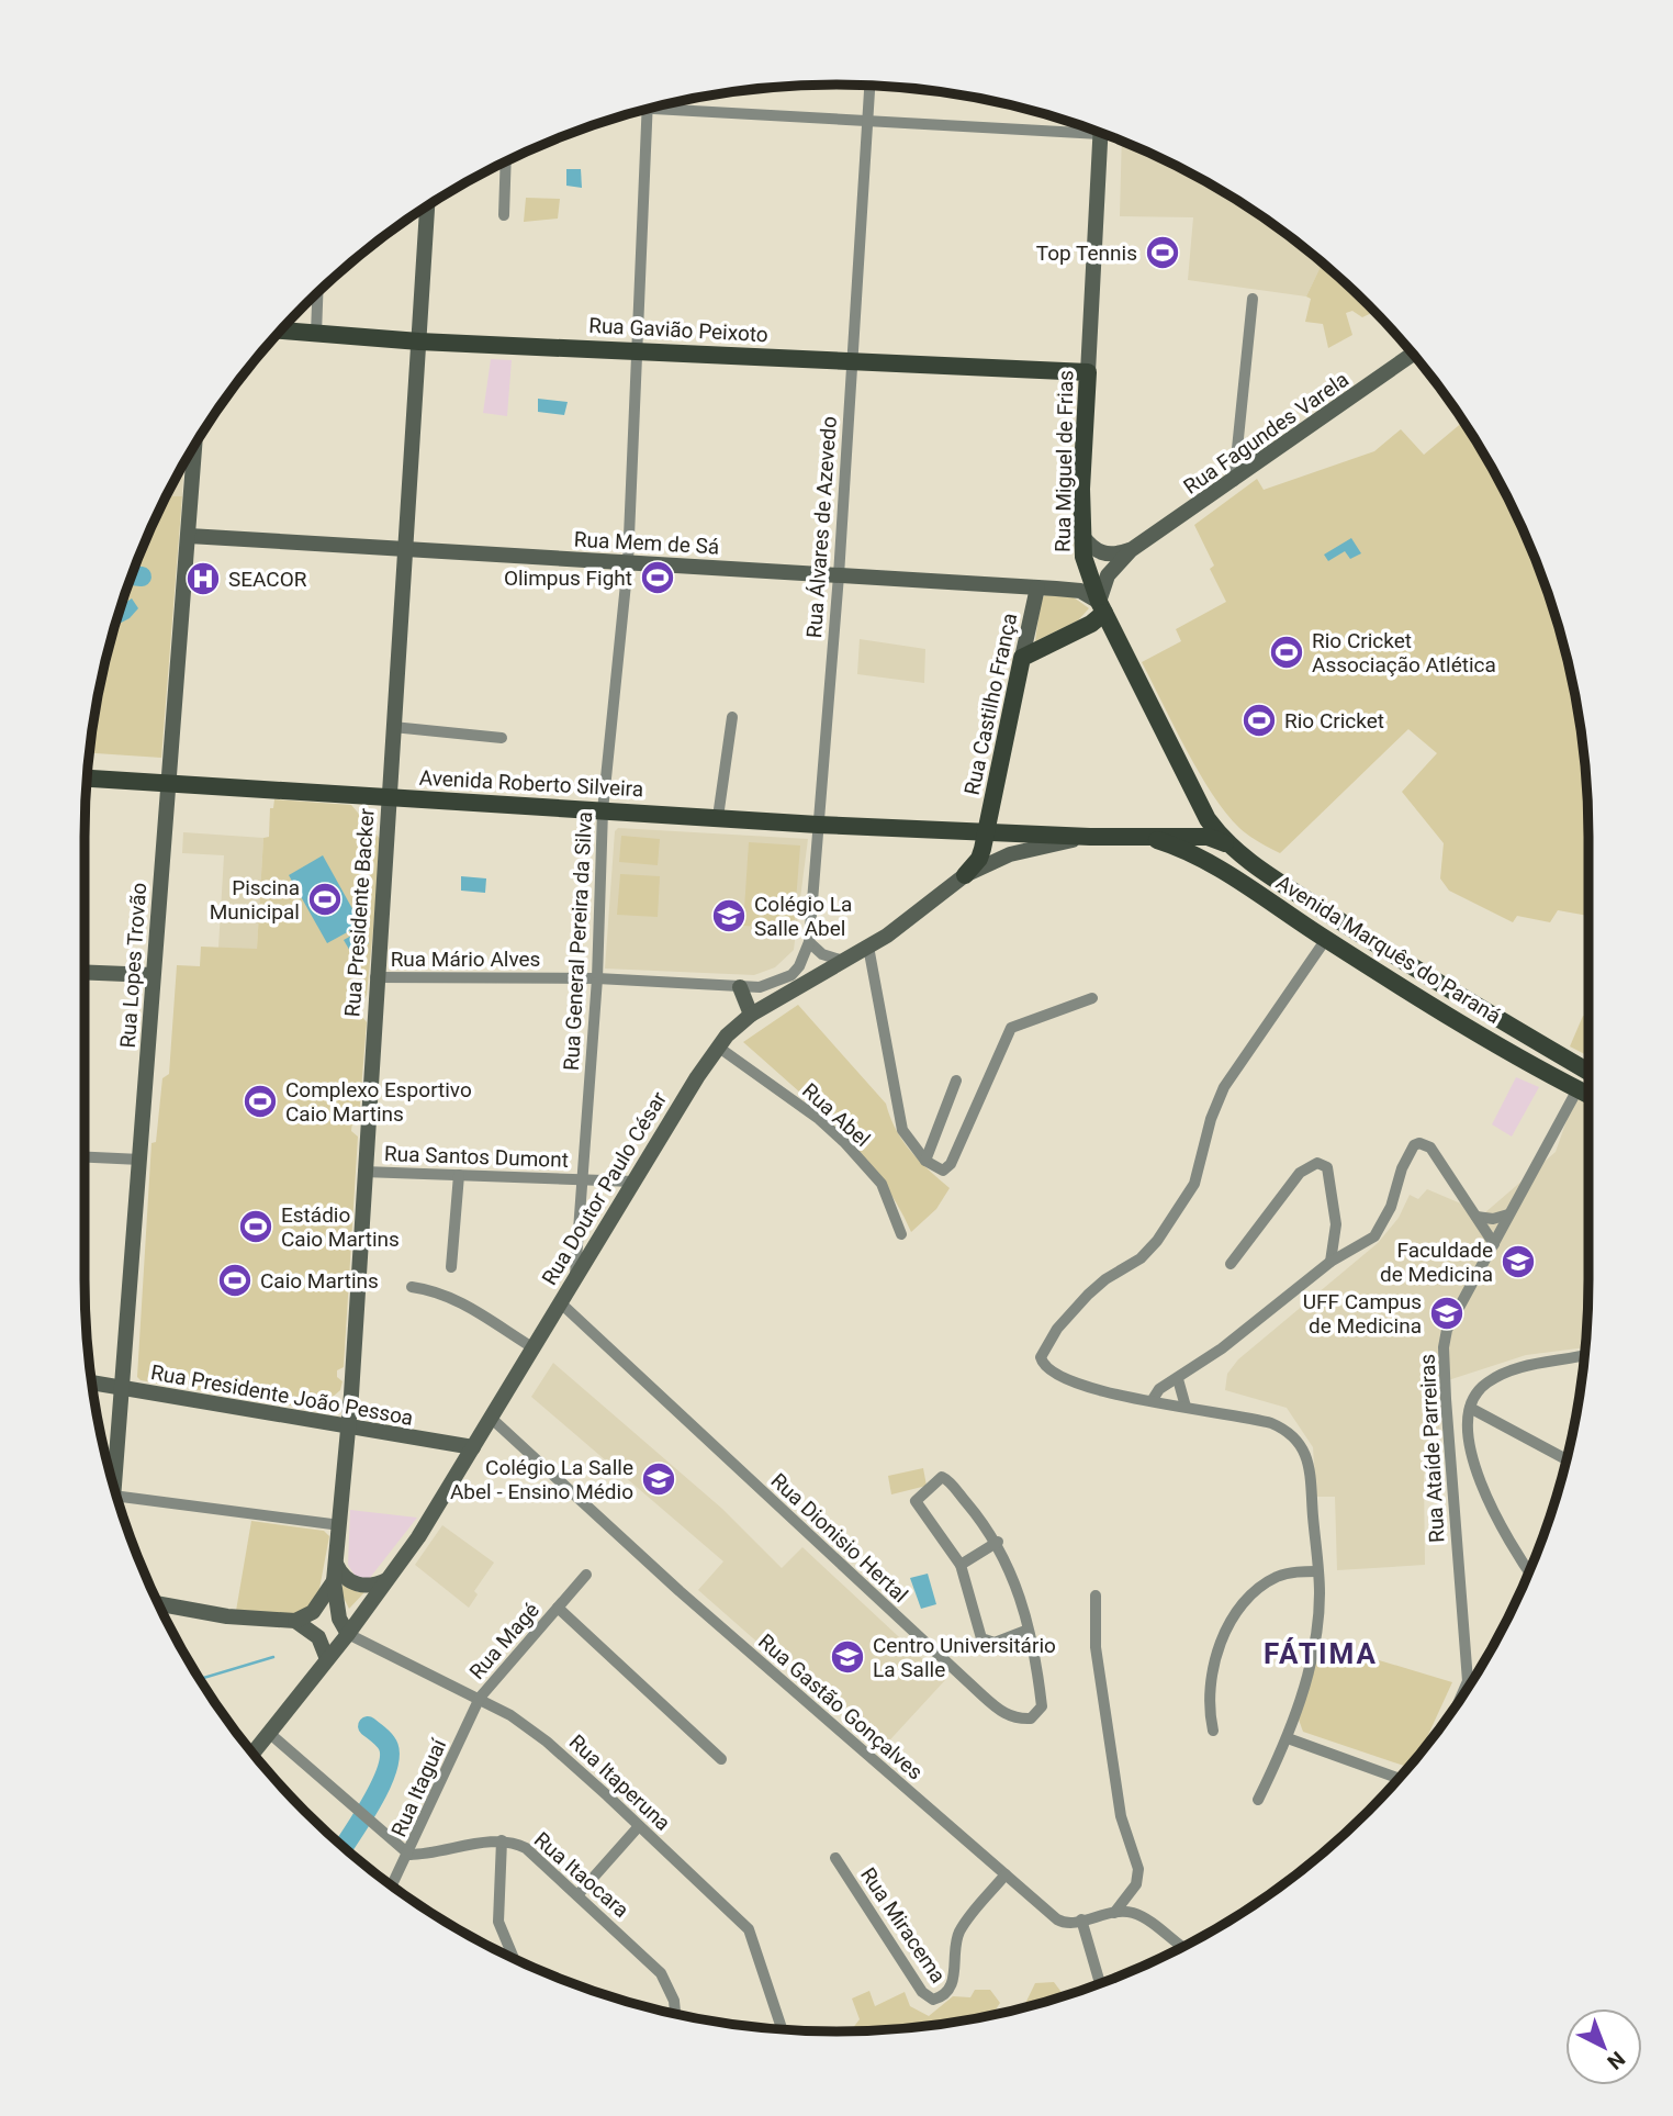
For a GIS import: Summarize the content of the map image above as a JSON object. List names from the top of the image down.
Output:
{
  "streets": {
    "main road": [
      "Rua Gavião Peixoto",
      "Rua Fagundes Varela",
      "Rua Miguel de Frias",
      "Rua Mem de Sá",
      "Rua Castilho França",
      "Avenida Roberto Silveira",
      "Rua Presidente Backer",
      "Avenida Marquês do Paraná",
      "Rua Lopes Trovão",
      "Rua Doutor Paulo César",
      "Rua Presidente João Pessoa"
    ],
    "street": [
      "Rua Álvares de Azevedo",
      "Rua General Pereira da Silva",
      "Rua Mário Alves",
      "Rua Abel",
      "Rua Santos Dumont",
      "Rua Ataíde Parreiras",
      "Rua Dionisio Hertal",
      "Rua Magé",
      "Rua Gastão Gonçalves",
      "Rua Itaperuna",
      "Rua Itaguaí",
      "Rua Itaocara",
      "Rua Miracema"
    ]
  },
  "crossings": [
    ["Rua Gavião Peixoto", "Rua Miguel de Frias"],
    ["Rua Gavião Peixoto", "Rua Álvares de Azevedo"],
    ["Rua Gavião Peixoto", "Rua Presidente Backer"],
    ["Rua Gavião Peixoto", "Rua General Pereira da Silva"],
    ["Rua Fagundes Varela", "Rua Miguel de Frias"],
    ["Rua Fagundes Varela", "Rua Mem de Sá"],
    ["Rua Miguel de Frias", "Rua Mem de Sá"],
    ["Rua Miguel de Frias", "Avenida Marquês do Paraná"],
    ["Rua Álvares de Azevedo", "Rua Mem de Sá"],
    ["Rua Álvares de Azevedo", "Avenida Roberto Silveira"],
    ["Rua Álvares de Azevedo", "Rua Mário Alves"],
    ["Rua Mem de Sá", "Rua Castilho França"],
    ["Rua Mem de Sá", "Rua Presidente Backer"],
    ["Rua Mem de Sá", "Rua General Pereira da Silva"],
    ["Rua Mem de Sá", "Rua Lopes Trovão"],
    ["Rua Castilho França", "Avenida Roberto Silveira"],
    ["Rua Castilho França", "Rua Doutor Paulo César"],
    ["Avenida Roberto Silveira", "Rua Presidente Backer"],
    ["Avenida Roberto Silveira", "Rua General Pereira da Silva"],
    ["Avenida Roberto Silveira", "Rua Lopes Trovão"],
    ["Avenida Roberto Silveira", "Rua Doutor Paulo César"],
    ["Rua Presidente Backer", "Rua Mário Alves"],
    ["Rua Presidente Backer", "Rua Santos Dumont"],
    ["Rua Presidente Backer", "Rua Doutor Paulo César"],
    ["Rua Presidente Backer", "Rua Presidente João Pessoa"],
    ["Rua Presidente Backer", "Rua Itaperuna"],
    ["Rua General Pereira da Silva", "Rua Mário Alves"],
    ["Rua General Pereira da Silva", "Rua Santos Dumont"],
    ["Rua General Pereira da Silva", "Rua Doutor Paulo César"],
    ["Avenida Marquês do Paraná", "Rua Doutor Paulo César"],
    ["Avenida Marquês do Paraná", "Rua Ataíde Parreiras"],
    ["Rua Lopes Trovão", "Rua Presidente João Pessoa"],
    ["Rua Abel", "Rua Doutor Paulo César"],
    ["Rua Santos Dumont", "Rua Doutor Paulo César"],
    ["Rua Doutor Paulo César", "Rua Presidente João Pessoa"],
    ["Rua Doutor Paulo César", "Rua Dionisio Hertal"],
    ["Rua Doutor Paulo César", "Rua Gastão Gonçalves"],
    ["Rua Doutor Paulo César", "Rua Itaperuna"],
    ["Rua Magé", "Rua Itaperuna"],
    ["Rua Magé", "Rua Itaguaí"],
    ["Rua Gastão Gonçalves", "Rua Miracema"],
    ["Rua Itaperuna", "Rua Itaguaí"],
    ["Rua Itaguaí", "Rua Itaocara"]
  ],
  "districts": ["FÁTIMA"],
  "places": {
    "sports": [
      "Top Tennis",
      "Olimpus Fight",
      "Rio Cricket Associação Atlética",
      "Rio Cricket",
      "Piscina Municipal",
      "Complexo Esportivo Caio Martins",
      "Estádio Caio Martins",
      "Caio Martins"
    ],
    "hospital": ["SEACOR"],
    "school or university": [
      "Colégio La Salle Abel",
      "Faculdade de Medicina",
      "UFF Campus de Medicina",
      "Colégio La Salle Abel - Ensino Médio",
      "Centro Universitário La Salle"
    ]
  },
  "north": "bottom right"
}
